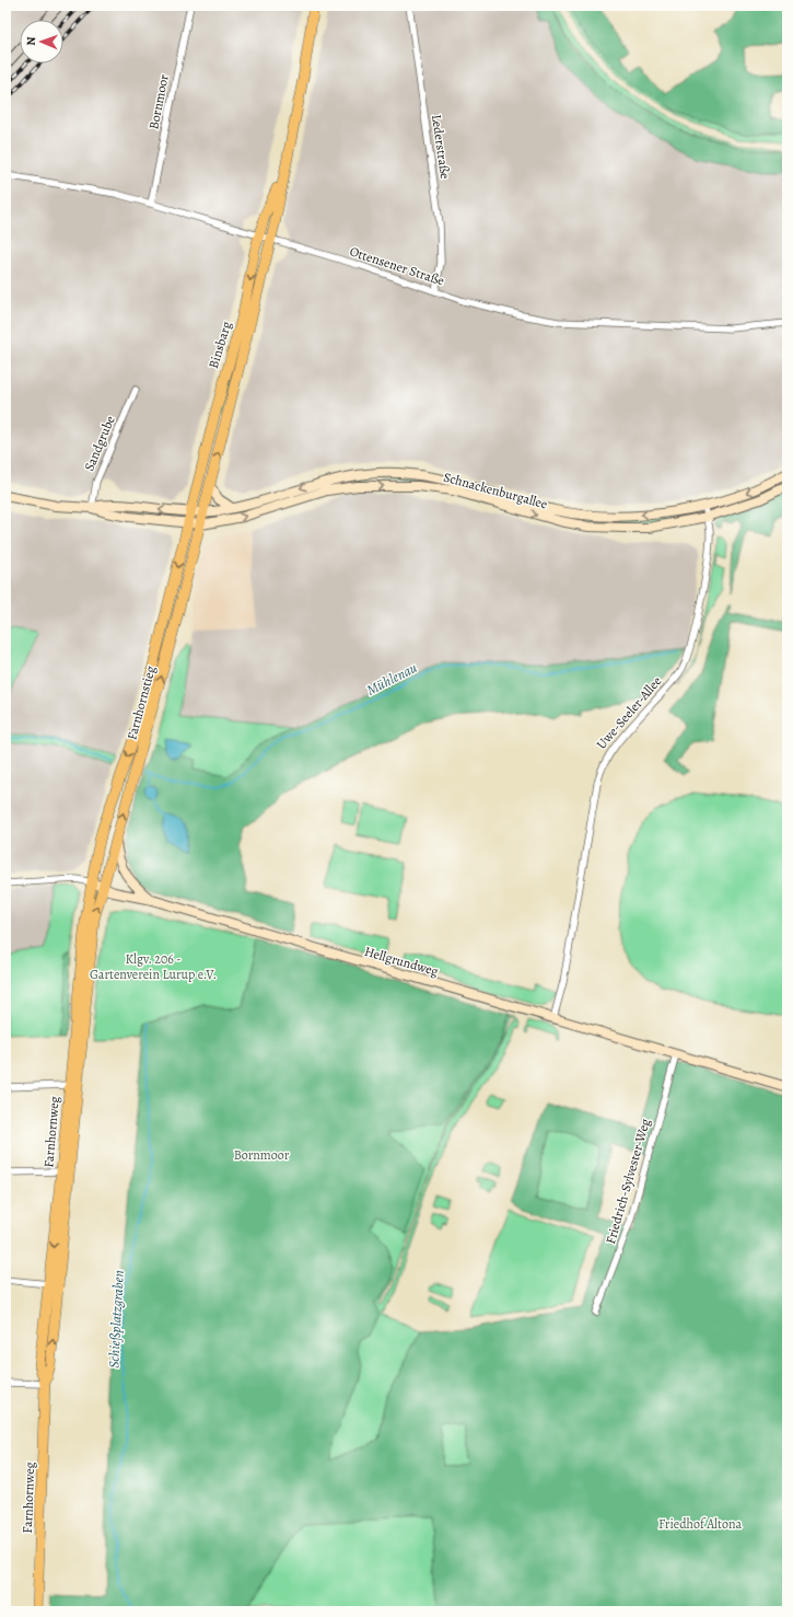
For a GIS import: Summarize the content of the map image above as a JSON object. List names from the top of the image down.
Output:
{
  "streets": {
    "main road": [
      "Binsbarg",
      "Schnackenburgallee",
      "Farnhornstieg",
      "Hellgrundweg",
      "Farnhornweg"
    ],
    "street": [
      "Bornmoor",
      "Lederstraße",
      "Ottensener Straße",
      "Sandgrube",
      "Uwe-Seeler-Allee",
      "Friedrich-Sylvester-Weg"
    ]
  },
  "crossings": [
    ["Bornmoor", "Ottensener Straße"],
    ["Lederstraße", "Ottensener Straße"],
    ["Ottensener Straße", "Binsbarg"],
    ["Binsbarg", "Schnackenburgallee"],
    ["Binsbarg", "Farnhornstieg"],
    ["Sandgrube", "Schnackenburgallee"],
    ["Schnackenburgallee", "Farnhornstieg"],
    ["Schnackenburgallee", "Uwe-Seeler-Allee"],
    ["Farnhornstieg", "Hellgrundweg"],
    ["Farnhornstieg", "Farnhornweg"],
    ["Uwe-Seeler-Allee", "Hellgrundweg"],
    ["Hellgrundweg", "Farnhornweg"],
    ["Hellgrundweg", "Friedrich-Sylvester-Weg"]
  ],
  "water": ["Mühlenau", "Schießplatzgraben"],
  "parks": ["Klgv. 206 - Gartenverein Lurup e.V.", "Bornmoor", "Friedhof Altona"],
  "north": "left"
}
